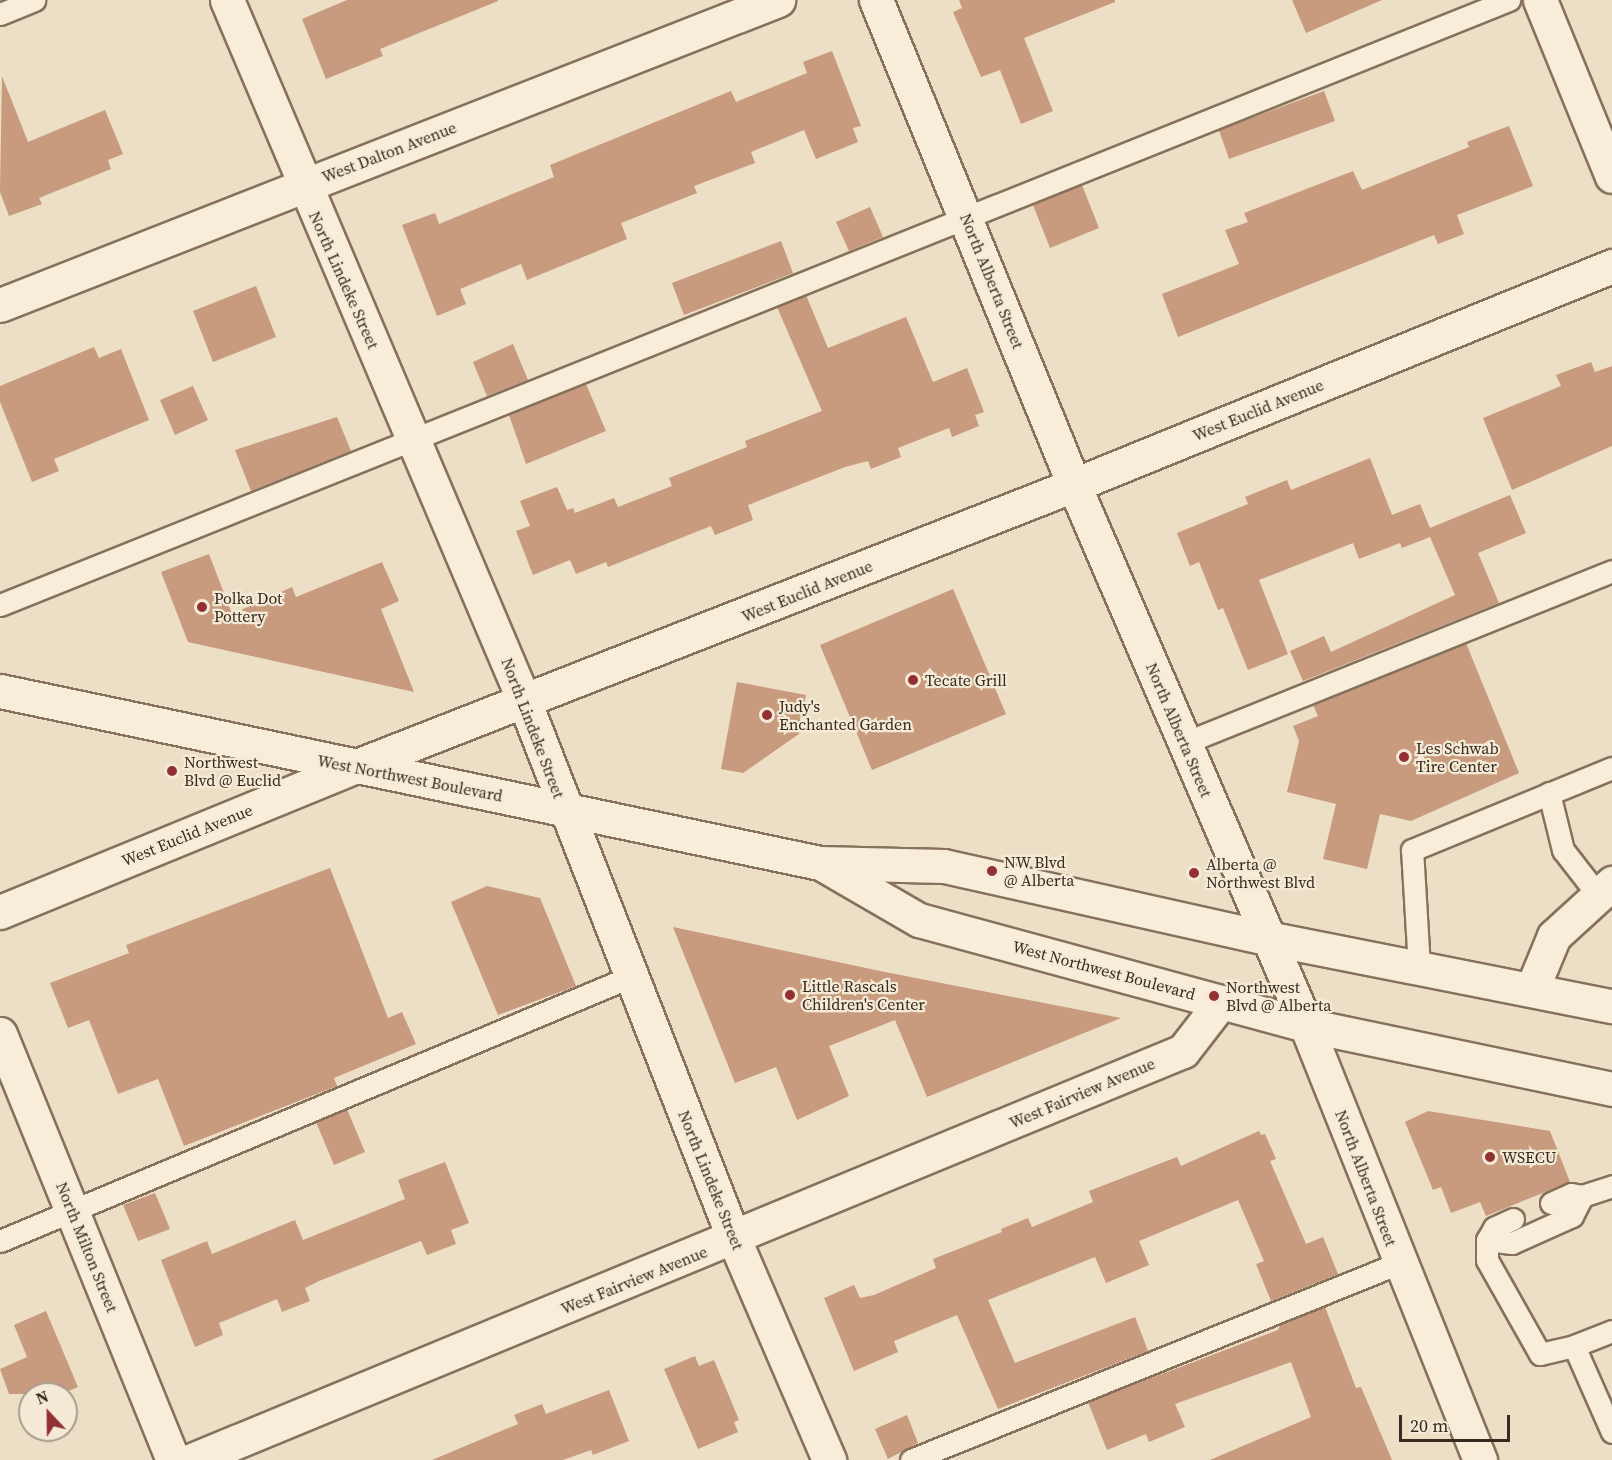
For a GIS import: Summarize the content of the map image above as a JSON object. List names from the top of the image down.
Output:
{
  "streets": {
    "street": [
      "West Dalton Avenue",
      "North Lindeke Street",
      "North Alberta Street",
      "West Euclid Avenue",
      "West Northwest Boulevard",
      "West Fairview Avenue",
      "North Milton Street"
    ]
  },
  "crossings": [
    ["West Dalton Avenue", "North Lindeke Street"],
    ["North Lindeke Street", "West Euclid Avenue"],
    ["North Lindeke Street", "West Northwest Boulevard"],
    ["North Lindeke Street", "West Fairview Avenue"],
    ["North Alberta Street", "West Euclid Avenue"],
    ["North Alberta Street", "West Northwest Boulevard"],
    ["West Euclid Avenue", "West Northwest Boulevard"],
    ["West Northwest Boulevard", "West Fairview Avenue"]
  ],
  "places": [
    "Polka Dot Pottery",
    "Tecate Grill",
    "Judy's Enchanted Garden",
    "Les Schwab Tire Center",
    "Northwest Blvd @ Euclid",
    "NW Blvd @ Alberta",
    "Alberta @ Northwest Blvd",
    "Little Rascals Children's Center",
    "Northwest Blvd @ Alberta",
    "WSECU"
  ],
  "scale_bar": "20 m",
  "north": "top"
}
